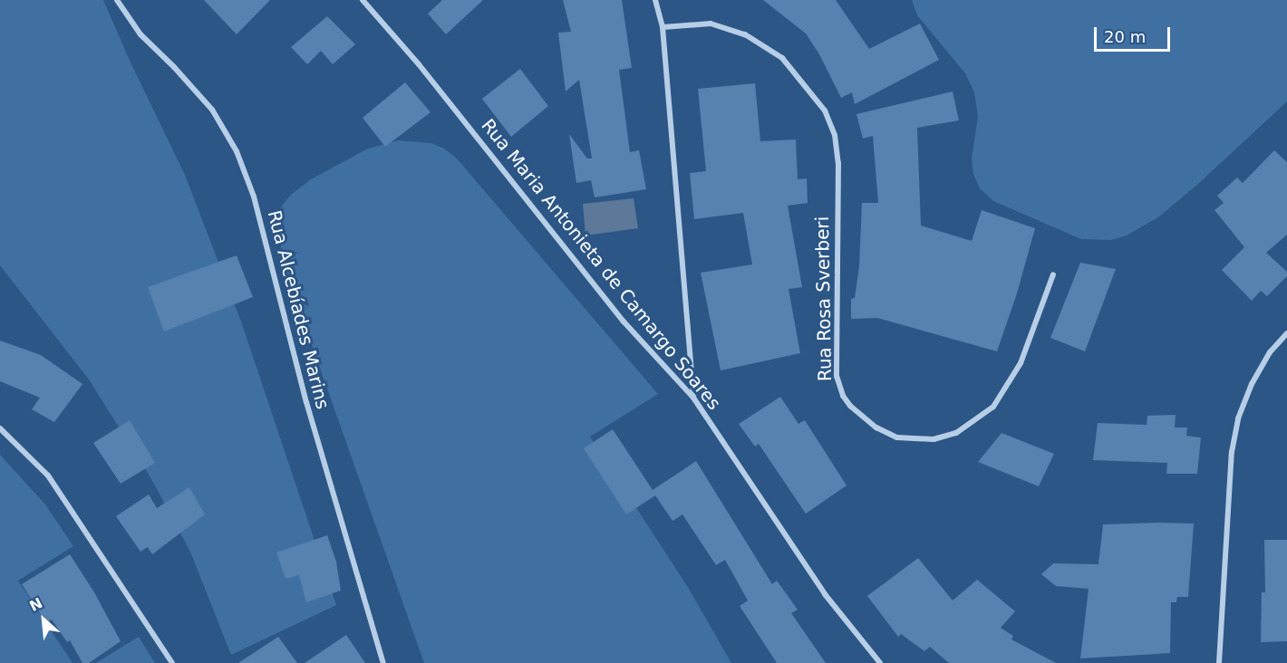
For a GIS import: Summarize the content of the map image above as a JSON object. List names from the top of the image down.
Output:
{
  "streets": {
    "street": ["Rua Maria Antonieta de Camargo Soares", "Rua Rosa Sverberi", "Rua Alcebíades Marins"]
  },
  "scale_bar": "20 m",
  "north": "top left"
}
